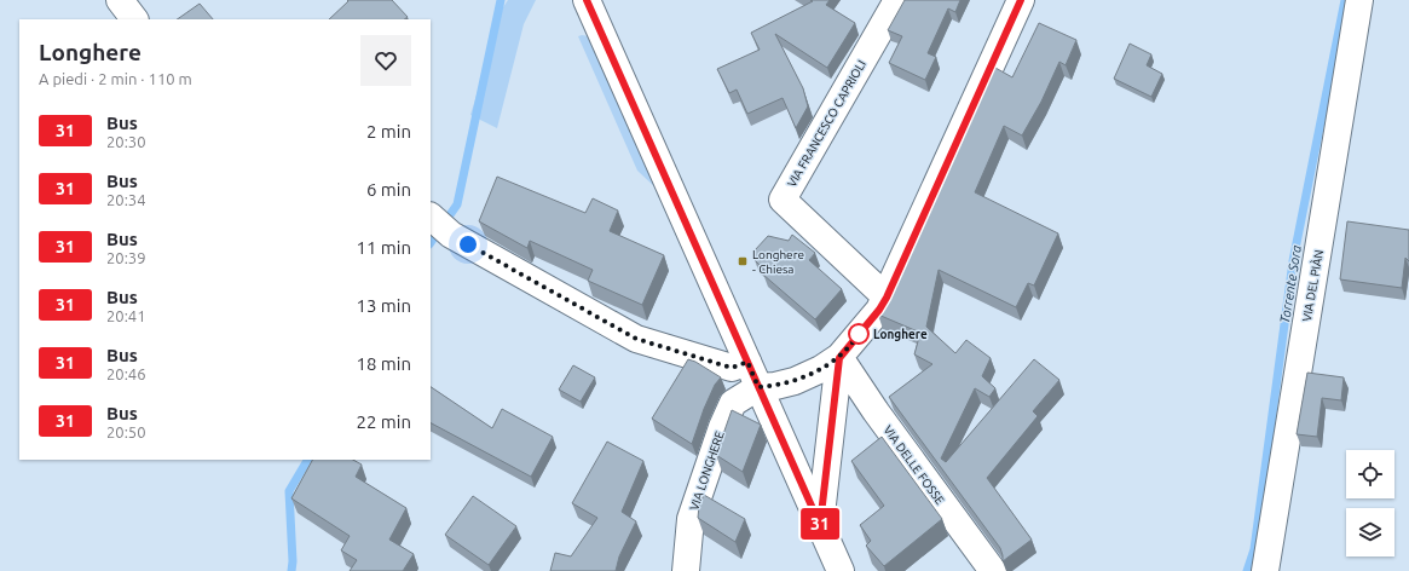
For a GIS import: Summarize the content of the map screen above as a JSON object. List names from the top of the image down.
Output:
{
  "streets": {
    "street": [
      "VIA FRANCESCO CAPRIOLI",
      "VIA DEL PIÀN",
      "VIA DELLE FOSSE",
      "VIA LONGHERE"
    ]
  },
  "water": ["Torrente Sora"],
  "places": {
    "transit": ["Longhere - Chiesa"],
    "other": ["Longhere"]
  },
  "lines": ["bus line 31"],
  "page": {
    "on_map": "31",
    "heading": ["Longhere", "A piedi · 2 min · 110 m"],
    "list": [
      {
        "mark": "31",
        "name": "Bus",
        "note": "20:30",
        "value": "2 min"
      },
      {
        "mark": "31",
        "name": "Bus",
        "note": "20:34",
        "value": "6 min"
      },
      {
        "mark": "31",
        "name": "Bus",
        "note": "20:39",
        "value": "11 min"
      },
      {
        "mark": "31",
        "name": "Bus",
        "note": "20:41",
        "value": "13 min"
      },
      {
        "mark": "31",
        "name": "Bus",
        "note": "20:46",
        "value": "18 min"
      },
      {
        "mark": "31",
        "name": "Bus",
        "note": "20:50",
        "value": "22 min"
      }
    ]
  }
}
